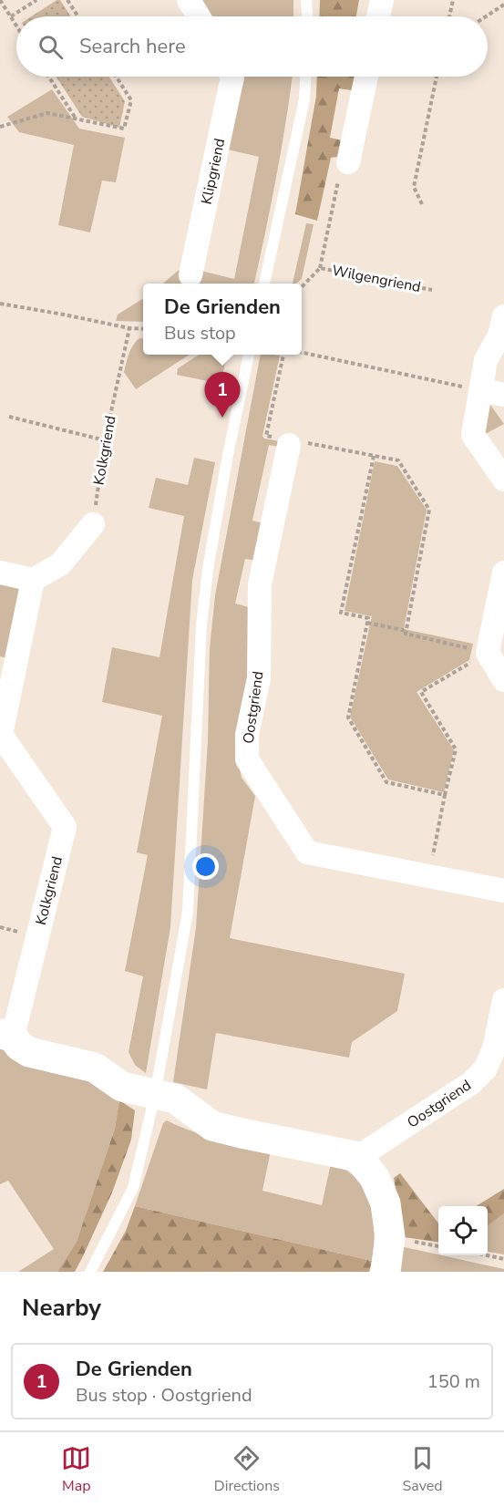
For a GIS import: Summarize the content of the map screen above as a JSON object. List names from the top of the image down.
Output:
{
  "streets": {
    "street": ["Klipgriend", "Kolkgriend", "Oostgriend"],
    "path": ["Wilgengriend"]
  },
  "page": {
    "search": "Search here",
    "popup": ["De Grienden", "Bus stop"],
    "pins": "1",
    "heading": "Nearby",
    "list": [
      {
        "mark": "1",
        "name": "De Grienden",
        "note": "Bus stop · Oostgriend",
        "value": "150 m"
      }
    ],
    "nav": ["Map", "Directions", "Saved"]
  }
}
